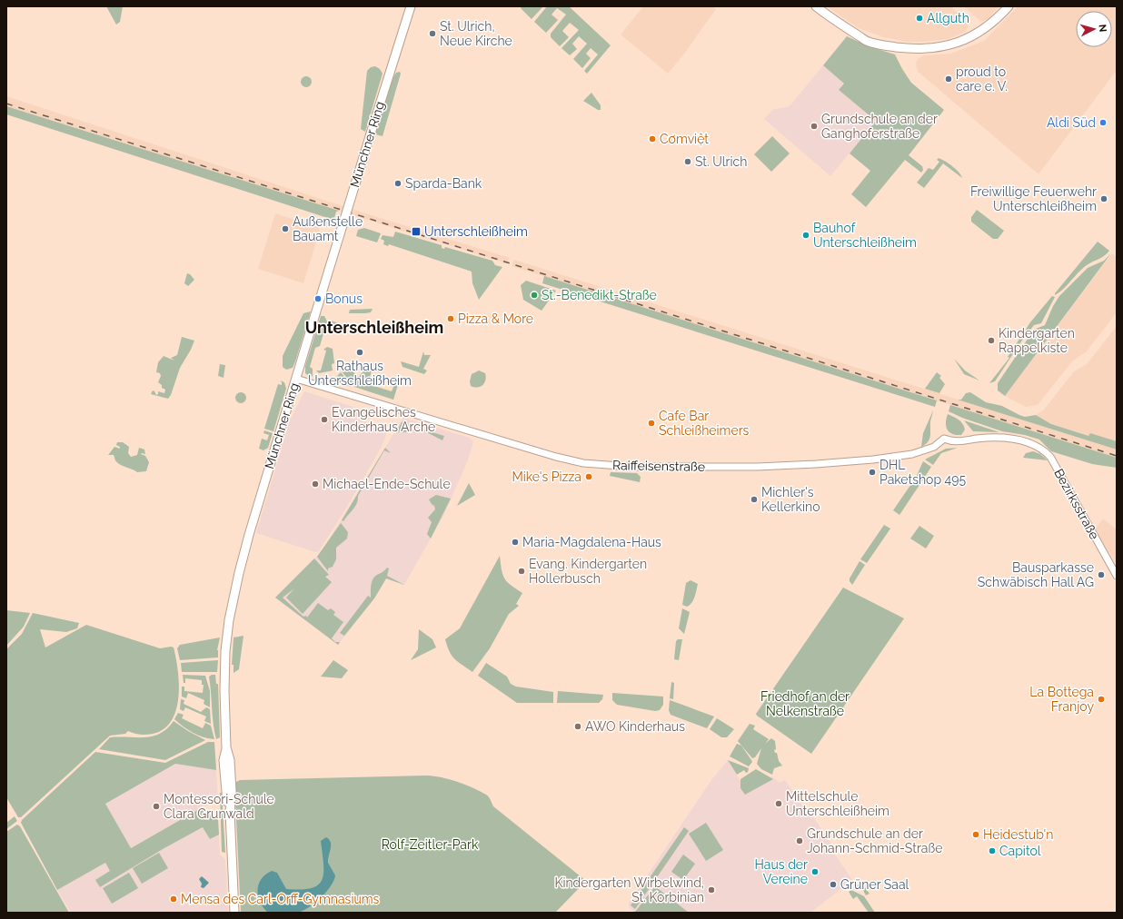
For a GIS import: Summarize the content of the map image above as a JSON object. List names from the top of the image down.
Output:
{
  "streets": {
    "main road": ["Münchner Ring"],
    "street": ["Raiffeisenstraße", "Bezirksstraße"]
  },
  "crossings": [
    ["Münchner Ring", "Raiffeisenstraße"],
    ["Raiffeisenstraße", "Bezirksstraße"]
  ],
  "districts": ["Unterschleißheim"],
  "parks": ["Friedhof an der Nelkenstraße", "Rolf-Zeitler-Park"],
  "places": {
    "other": [
      "Allguth",
      "St. Ulrich, Neue Kirche",
      "proud to care e. V.",
      "Aldi Süd",
      "Grundschule an der Ganghoferstraße",
      "Cơmviệt",
      "St. Ulrich",
      "Sparda-Bank",
      "Freiwillige Feuerwehr Unterschleißheim",
      "Außenstelle Bauamt",
      "Bauhof Unterschleißheim",
      "St.-Benedikt-Straße",
      "Bonus",
      "Pizza & More",
      "Kindergarten Rappelkiste",
      "Rathaus Unterschleißheim",
      "Evangelisches Kinderhaus Arche",
      "Cafe Bar Schleißheimers",
      "DHL Paketshop 495",
      "Mike's Pizza",
      "Michael-Ende-Schule",
      "Michler's Kellerkino",
      "Maria-Magdalena-Haus",
      "Evang. Kindergarten Hollerbusch",
      "Bausparkasse Schwäbisch Hall AG",
      "La Bottega Franjoy",
      "AWO Kinderhaus",
      "Mittelschule Unterschleißheim",
      "Montessori-Schule Clara Grunwald",
      "Heidestub'n",
      "Grundschule an der Johann-Schmid-Straße",
      "Capitol",
      "Haus der Vereine",
      "Grüner Saal",
      "Kindergarten Wirbelwind, St. Korbinian",
      "Mensa des Carl-Orff-Gymnasiums"
    ],
    "transit": ["Unterschleißheim"]
  },
  "north": "right"
}
